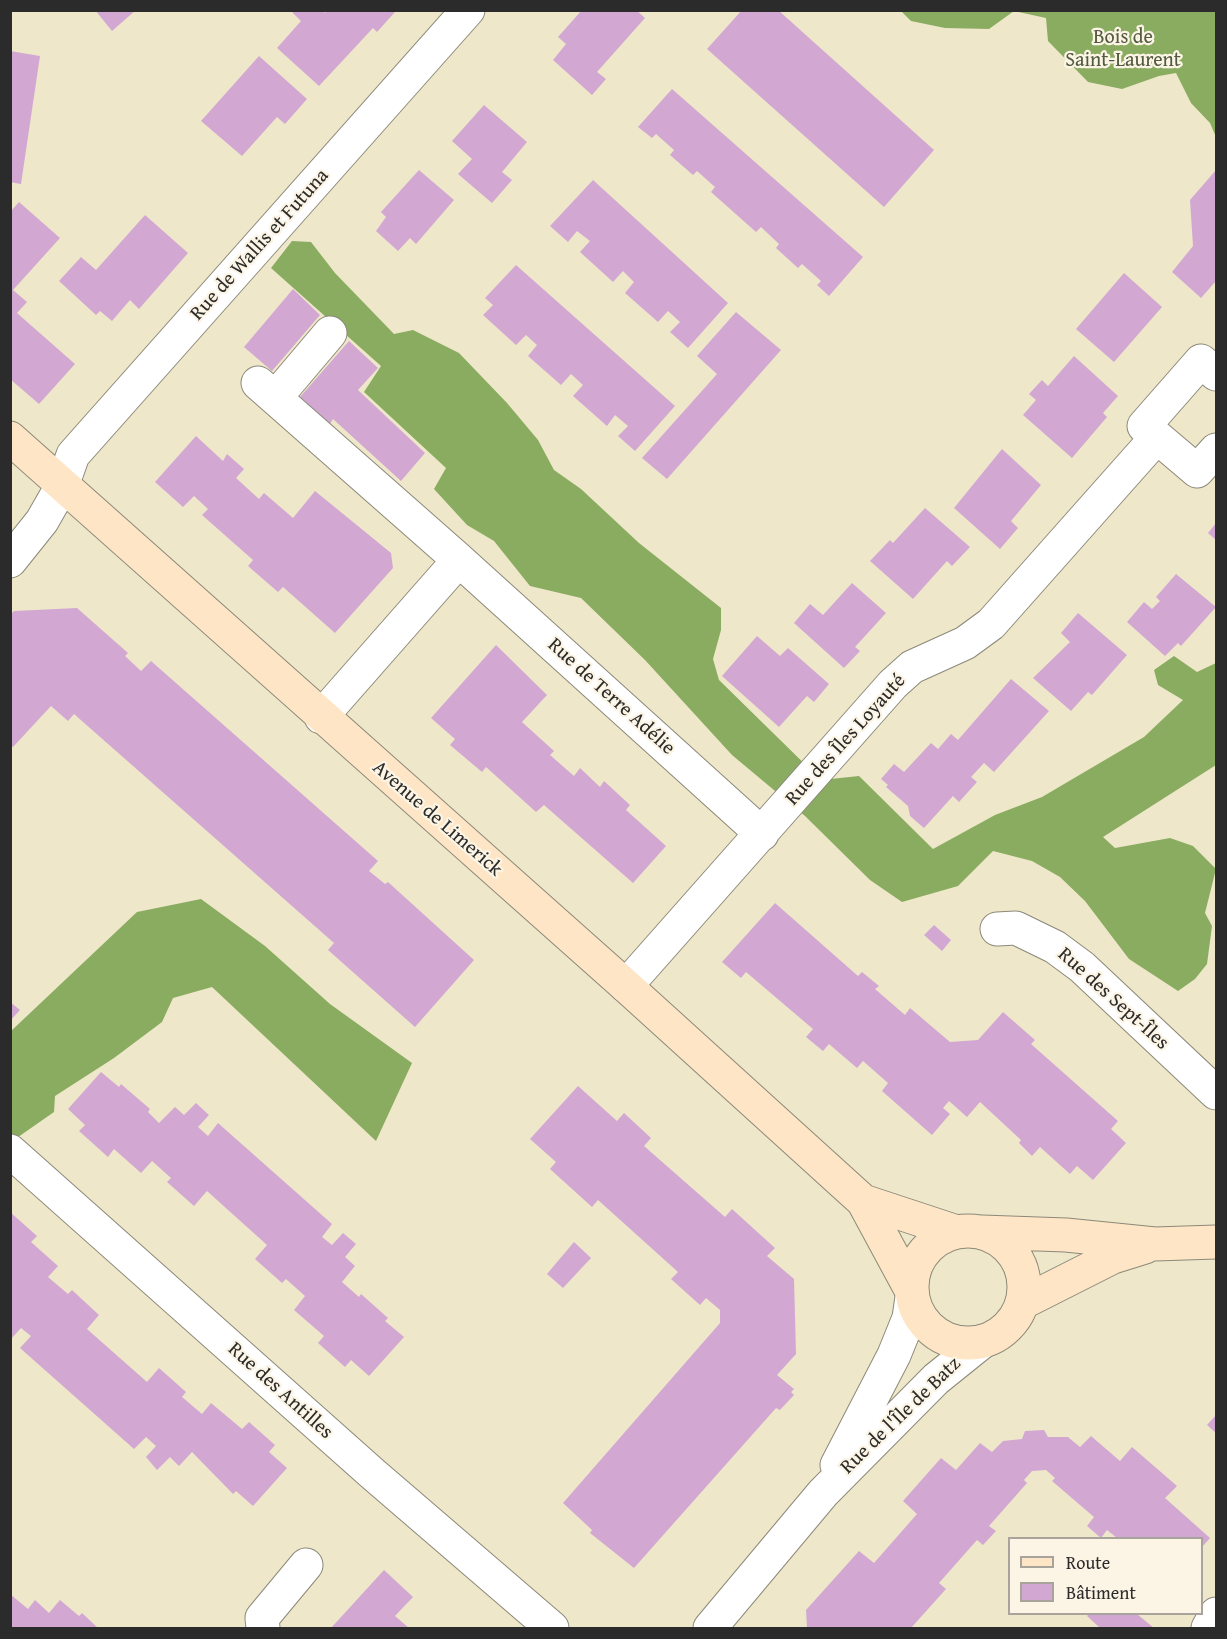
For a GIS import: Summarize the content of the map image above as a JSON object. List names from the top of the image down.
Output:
{
  "streets": {
    "street": [
      "Rue de Wallis et Futuna",
      "Rue de Terre Adélie",
      "Rue des Îles Loyauté",
      "Avenue de Limerick",
      "Rue des Sept-Îles",
      "Rue des Antilles",
      "Rue de l'Île de Batz"
    ]
  },
  "crossings": [
    ["Rue de Wallis et Futuna", "Avenue de Limerick"],
    ["Rue de Terre Adélie", "Rue des Îles Loyauté"],
    ["Rue des Îles Loyauté", "Avenue de Limerick"],
    ["Avenue de Limerick", "Rue de l'Île de Batz"]
  ],
  "parks": ["Bois de Saint-Laurent"],
  "legend": ["Route", "Bâtiment"]
}
